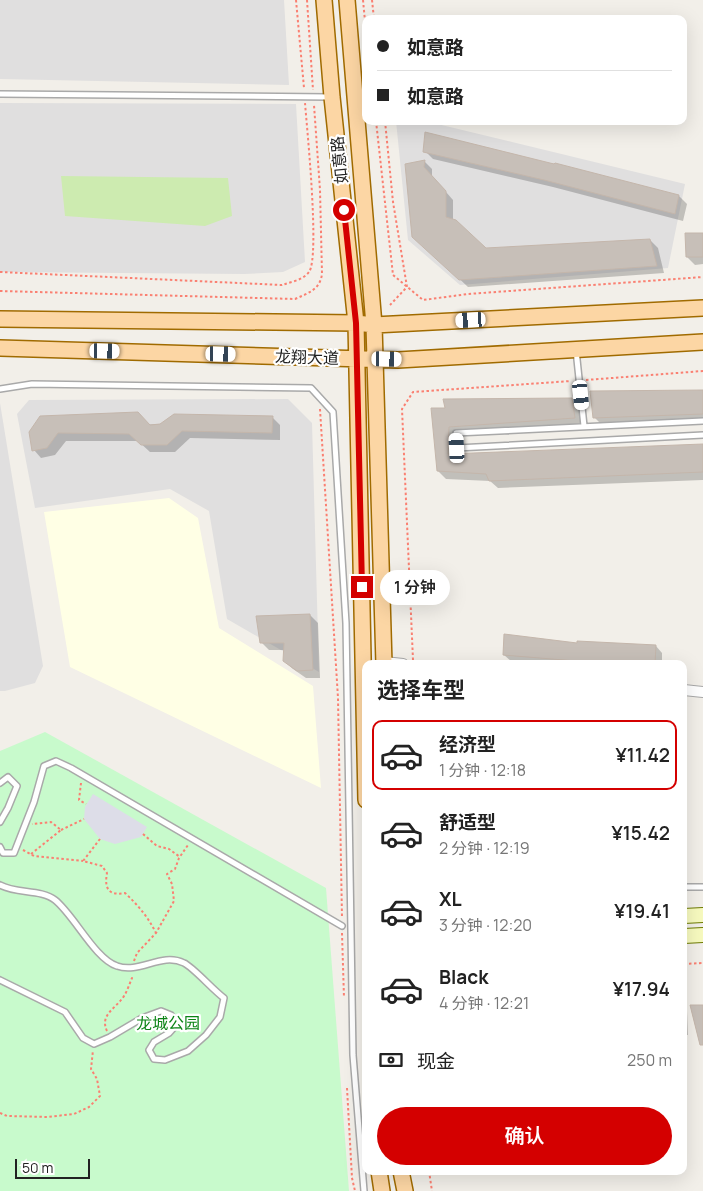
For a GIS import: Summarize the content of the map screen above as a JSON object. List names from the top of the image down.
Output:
{
  "streets": {
    "main road": ["如意路", "龙翔大道"]
  },
  "crossings": [
    ["如意路", "龙翔大道"]
  ],
  "parks": ["龙城公园"],
  "scale_bar": "50 m",
  "page": {
    "banner": ["如意路", "如意路"],
    "bubble": "1 分钟",
    "heading": "选择车型",
    "list": [
      {
        "name": "经济型",
        "note": "1 分钟 · 12:18",
        "value": "¥11.42"
      },
      {
        "name": "舒适型",
        "note": "2 分钟 · 12:19",
        "value": "¥15.42"
      },
      {
        "name": "XL",
        "note": "3 分钟 · 12:20",
        "value": "¥19.41"
      },
      {
        "name": "Black",
        "note": "4 分钟 · 12:21",
        "value": "¥17.94"
      }
    ],
    "pay": ["现金", "250 m"],
    "buttons": "确认",
    "scale": "50 m"
  }
}
